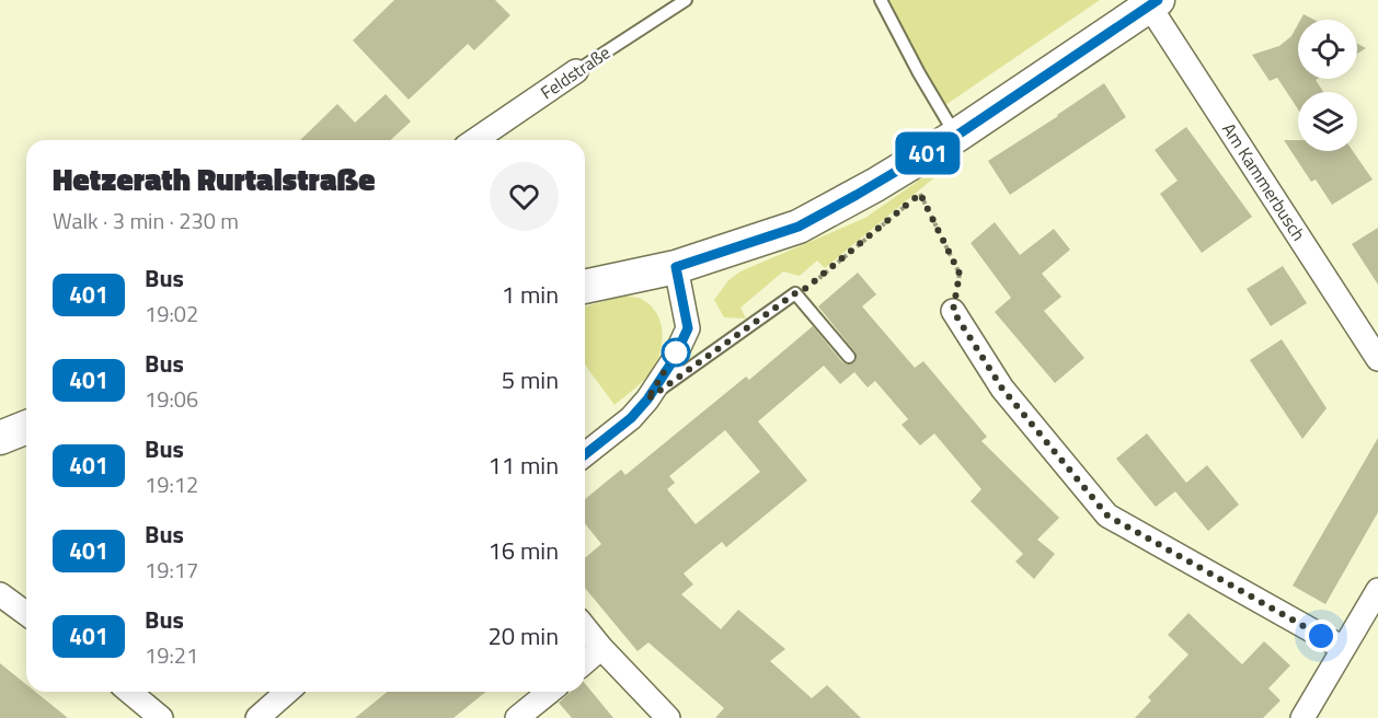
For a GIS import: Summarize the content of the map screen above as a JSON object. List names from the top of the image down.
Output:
{
  "streets": {
    "street": ["Feldstraße", "Am Kammerbusch"]
  },
  "lines": ["bus line 401"],
  "page": {
    "on_map": "401",
    "heading": ["Hetzerath Rurtalstraße", "Walk · 3 min · 230 m"],
    "list": [
      {
        "mark": "401",
        "name": "Bus",
        "note": "19:02",
        "value": "1 min"
      },
      {
        "mark": "401",
        "name": "Bus",
        "note": "19:06",
        "value": "5 min"
      },
      {
        "mark": "401",
        "name": "Bus",
        "note": "19:12",
        "value": "11 min"
      },
      {
        "mark": "401",
        "name": "Bus",
        "note": "19:17",
        "value": "16 min"
      },
      {
        "mark": "401",
        "name": "Bus",
        "note": "19:21",
        "value": "20 min"
      }
    ]
  }
}
